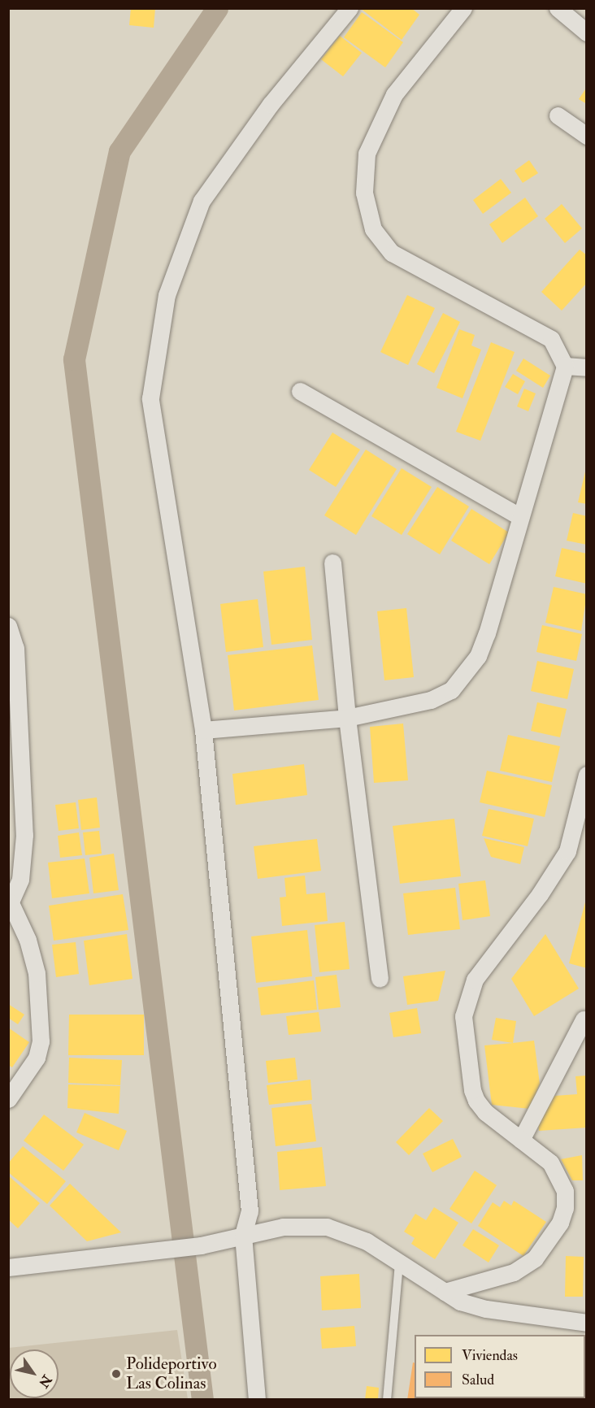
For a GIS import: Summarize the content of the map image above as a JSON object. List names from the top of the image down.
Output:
{
  "places": ["Polideportivo Las Colinas"],
  "legend": ["Viviendas", "Salud"],
  "north": "bottom right"
}
